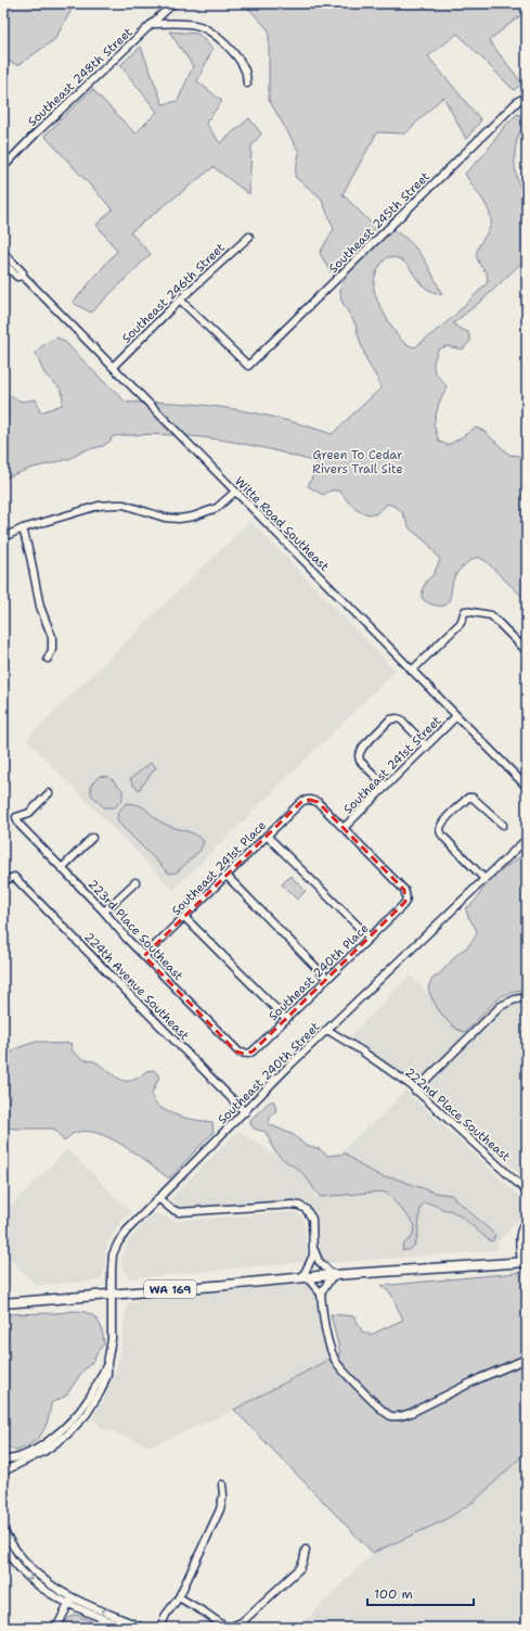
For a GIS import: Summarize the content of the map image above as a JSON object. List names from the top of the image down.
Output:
{
  "streets": {
    "main road": ["WA 169"],
    "street": [
      "Southeast 248th Street",
      "Southeast 245th Street",
      "Southeast 246th Street",
      "Witte Road Southeast",
      "Southeast 241st Street",
      "Southeast 241st Place",
      "223rd Place Southeast",
      "Southeast 240th Place",
      "224th Avenue Southeast",
      "Southeast 240th Street",
      "222nd Place Southeast"
    ]
  },
  "crossings": [
    ["Southeast 245th Street", "Southeast 246th Street"],
    ["Southeast 246th Street", "Witte Road Southeast"],
    ["Witte Road Southeast", "Southeast 241st Street"],
    ["Southeast 241st Street", "Southeast 241st Place"],
    ["Southeast 241st Street", "Southeast 240th Place"],
    ["Southeast 241st Place", "223rd Place Southeast"],
    ["Southeast 241st Place", "Southeast 240th Place"],
    ["223rd Place Southeast", "Southeast 240th Place"],
    ["224th Avenue Southeast", "Southeast 240th Street"],
    ["Southeast 240th Street", "222nd Place Southeast"],
    ["Southeast 240th Street", "WA 169"]
  ],
  "parks": ["Green To Cedar Rivers Trail Site"],
  "scale_bar": "100 m"
}
